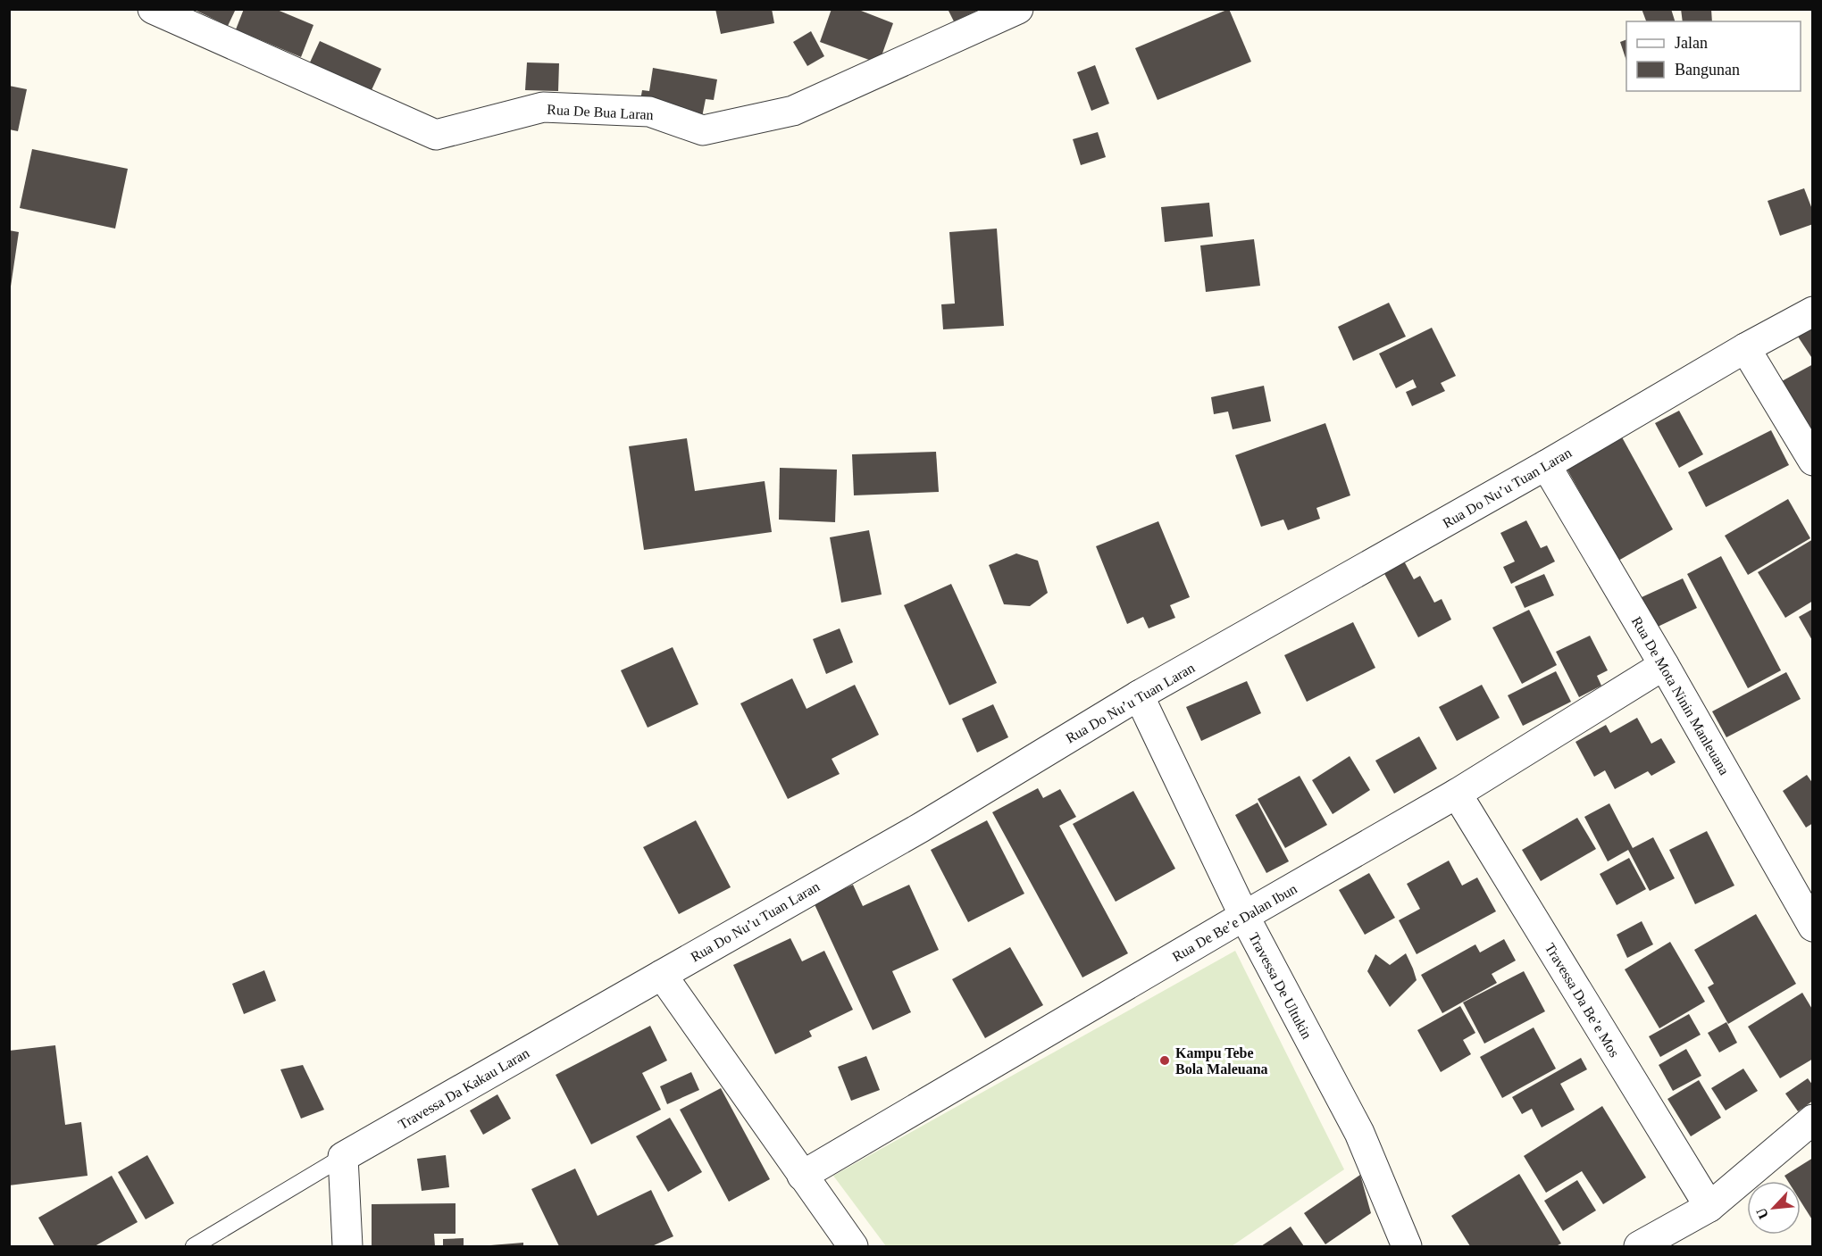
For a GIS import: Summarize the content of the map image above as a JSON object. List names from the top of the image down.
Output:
{
  "streets": {
    "street": [
      "Rua De Bua Laran",
      "Rua Do Nu’u Tuan Laran",
      "Rua De Mota Ninin Manleuana",
      "Rua De Be’e Dalan Ibun",
      "Travessa De Ultukin",
      "Travessa Da Be’e Mos",
      "Travessa Da Kakau Laran"
    ]
  },
  "crossings": [
    ["Rua Do Nu’u Tuan Laran", "Rua De Mota Ninin Manleuana"],
    ["Rua Do Nu’u Tuan Laran", "Travessa De Ultukin"],
    ["Rua Do Nu’u Tuan Laran", "Travessa Da Kakau Laran"],
    ["Rua De Mota Ninin Manleuana", "Rua De Be’e Dalan Ibun"],
    ["Rua De Be’e Dalan Ibun", "Travessa De Ultukin"],
    ["Rua De Be’e Dalan Ibun", "Travessa Da Be’e Mos"]
  ],
  "places": ["Kampu Tebe Bola Maleuana"],
  "legend": ["Jalan", "Bangunan"],
  "north": "bottom left"
}
